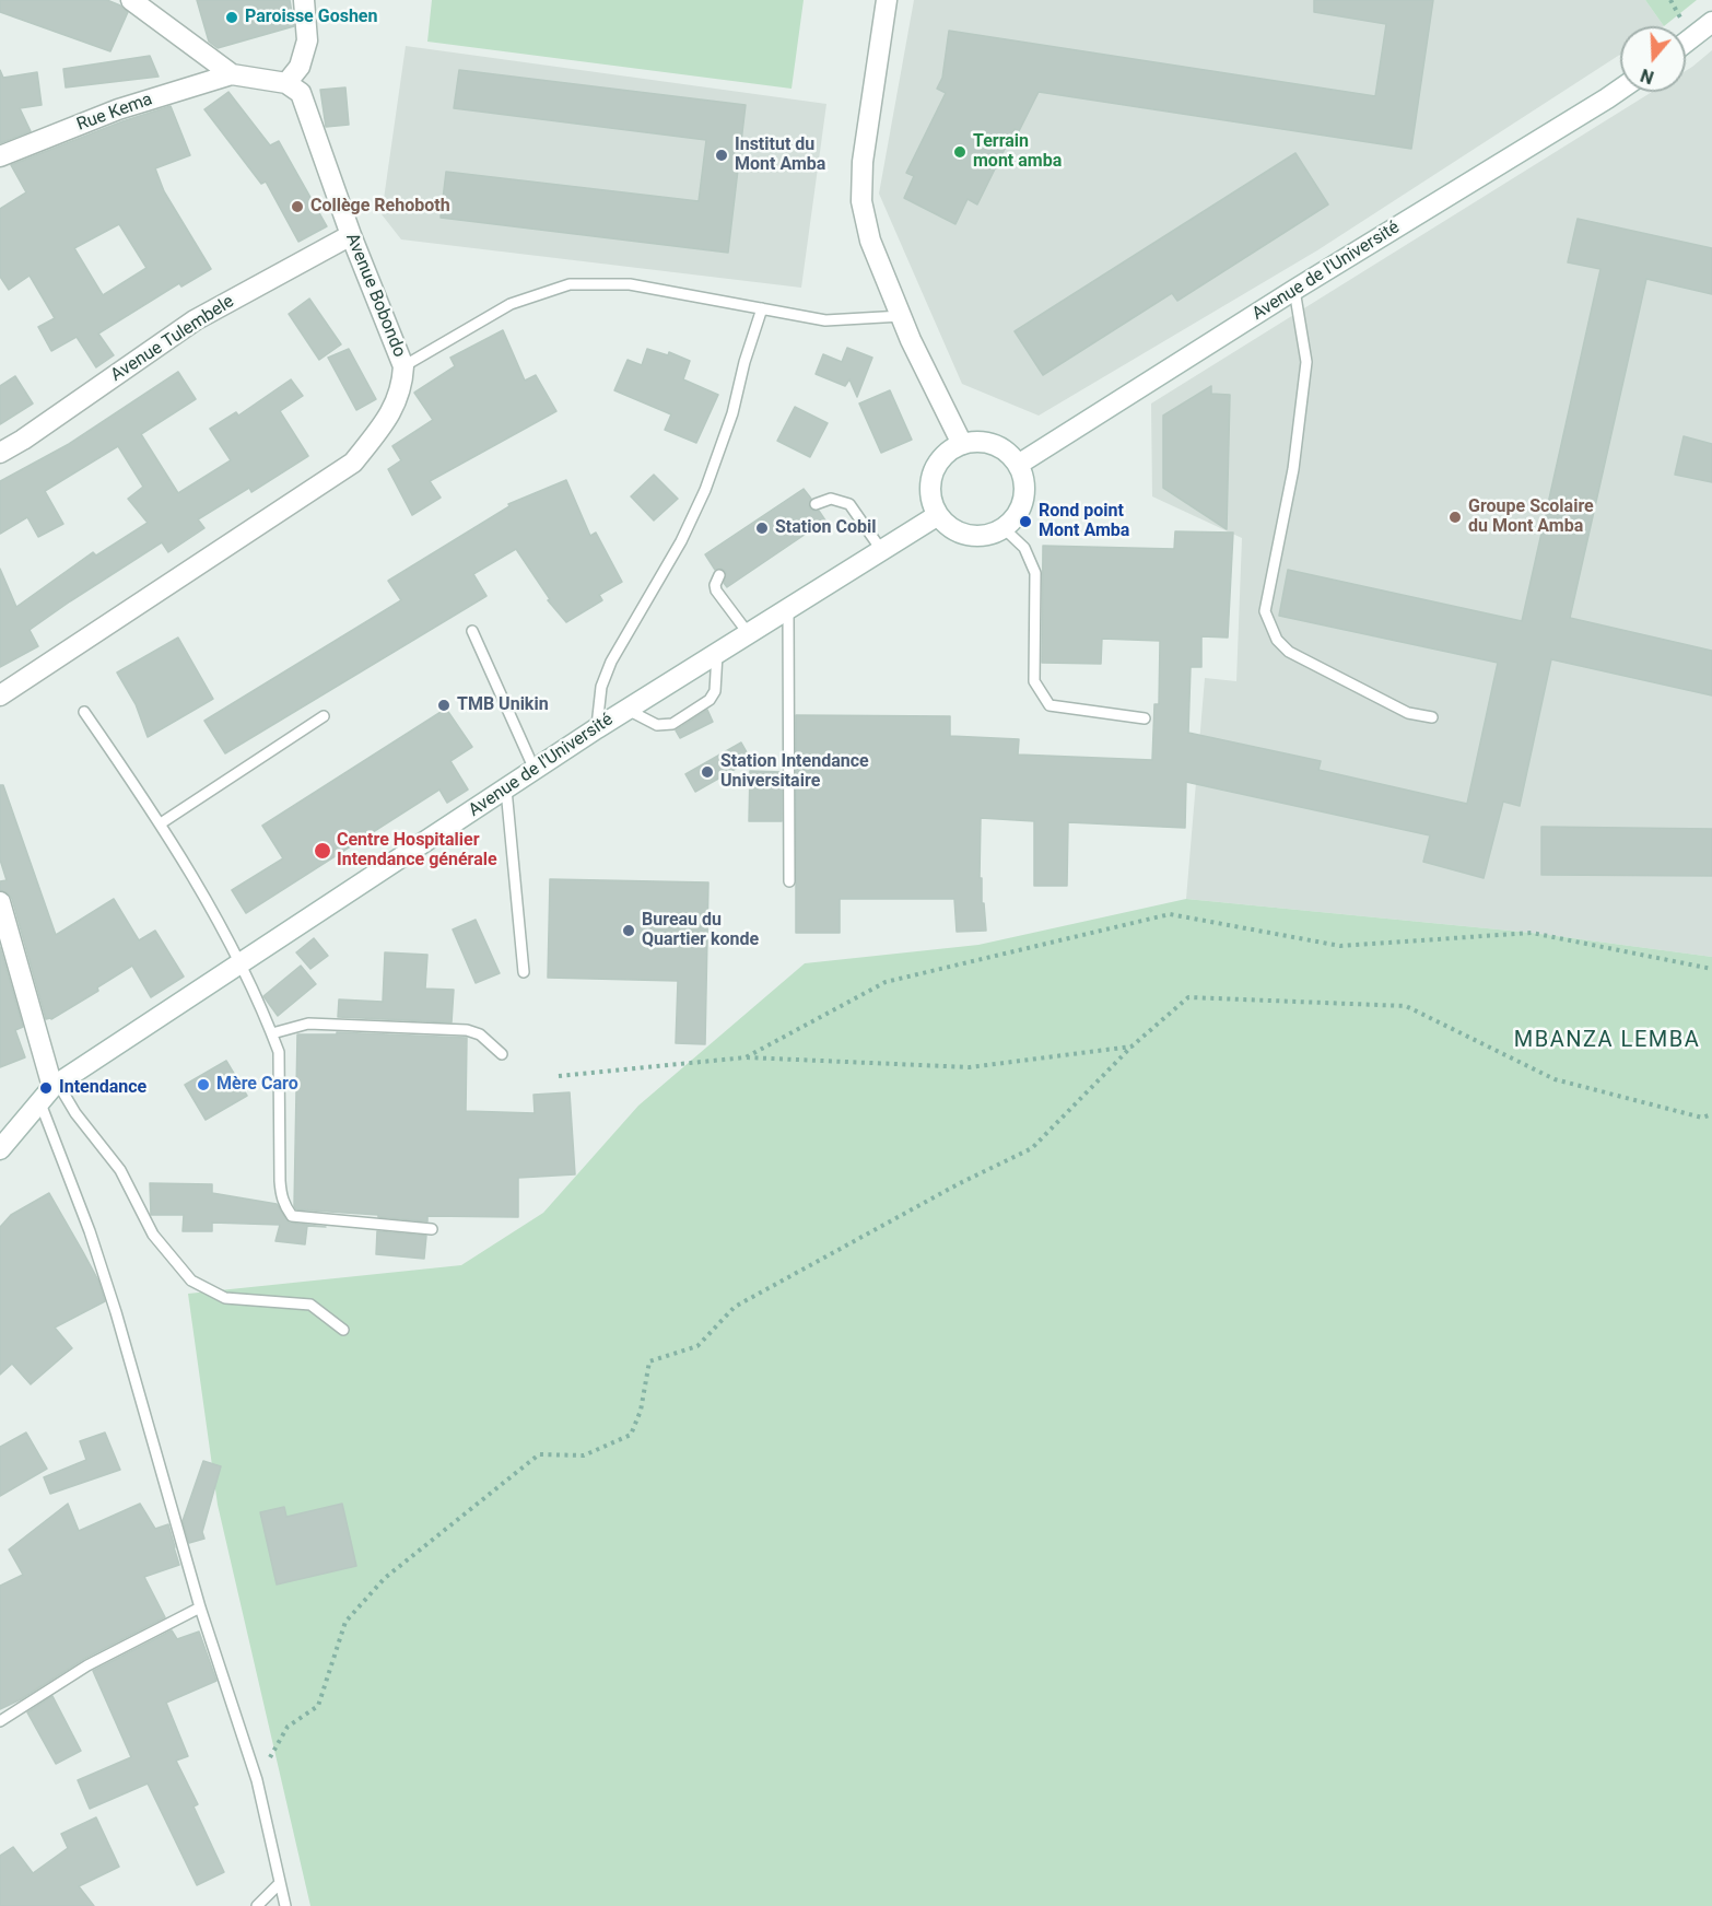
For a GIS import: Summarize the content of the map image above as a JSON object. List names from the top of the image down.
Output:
{
  "streets": {
    "street": [
      "Rue Kema",
      "Avenue de l'Université",
      "Avenue Bobondo",
      "Avenue Tulembele"
    ]
  },
  "crossings": [
    ["Avenue Bobondo", "Avenue Tulembele"]
  ],
  "districts": ["MBANZA LEMBA"],
  "places": [
    "Paroisse Goshen",
    "Terrain mont amba",
    "Institut du Mont Amba",
    "Collège Rehoboth",
    "Groupe Scolaire du Mont Amba",
    "Rond point Mont Amba",
    "Station Cobil",
    "TMB Unikin",
    "Station Intendance Universitaire",
    "Centre Hospitalier Intendance générale",
    "Bureau du Quartier konde",
    "Mère Caro",
    "Intendance"
  ],
  "north": "bottom"
}
